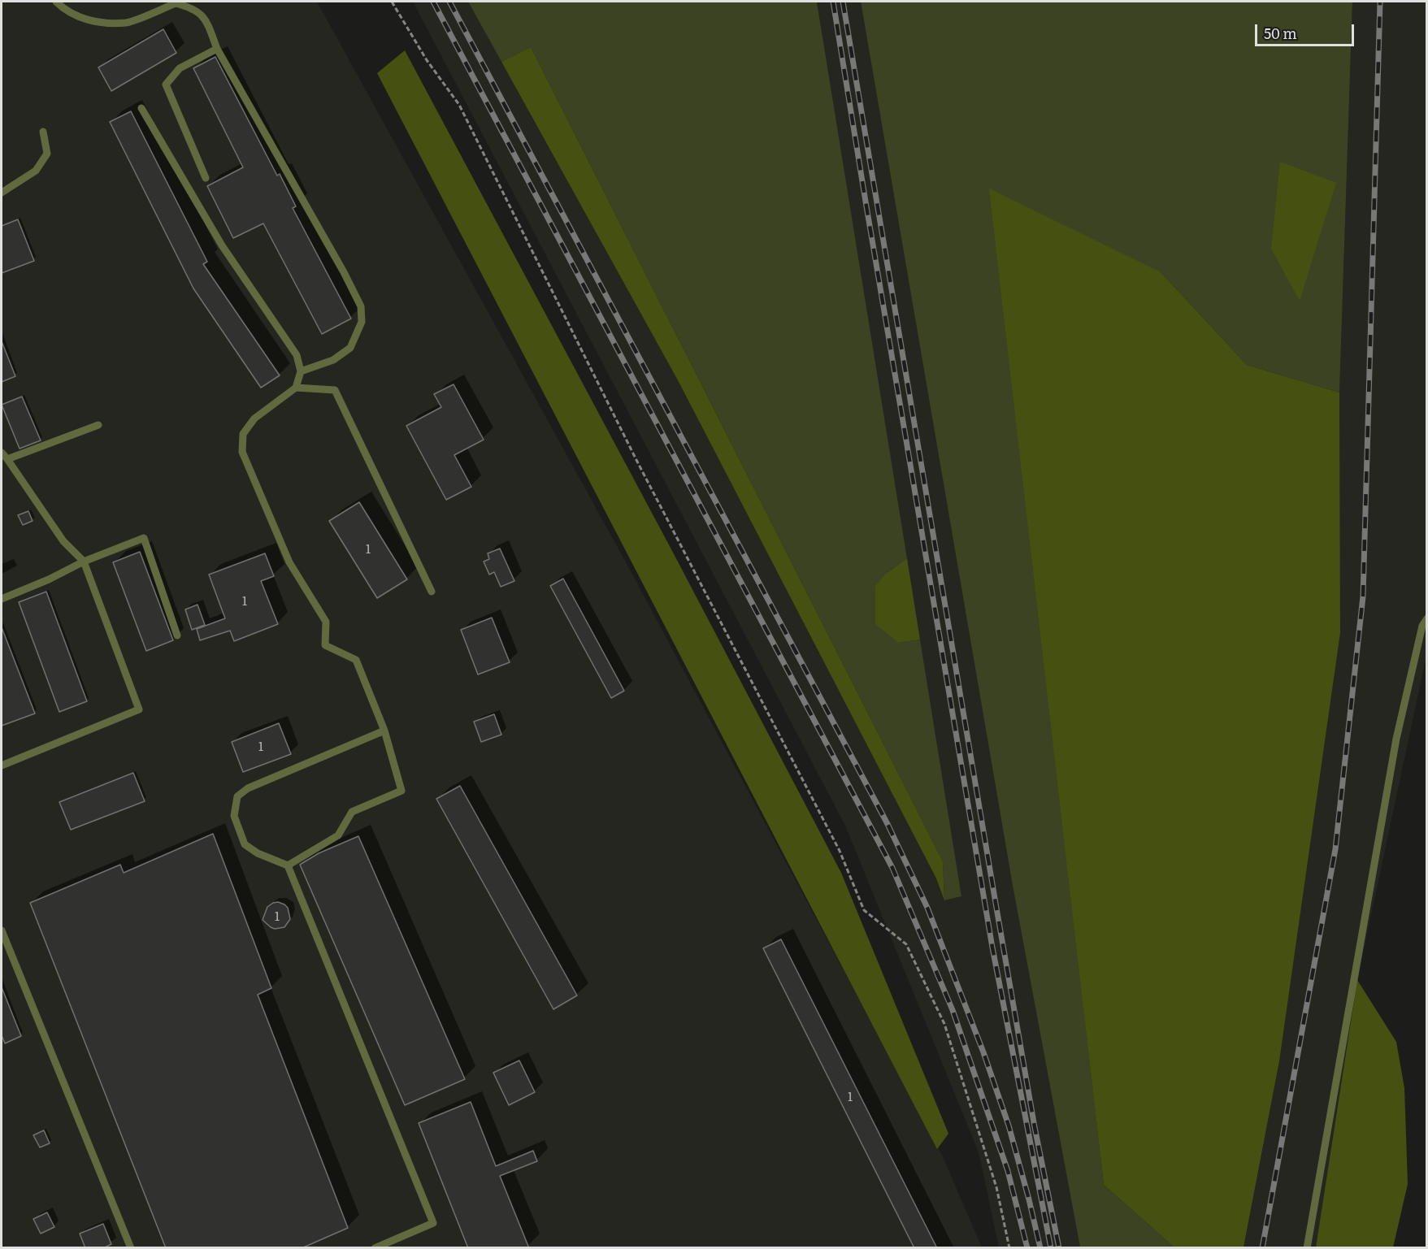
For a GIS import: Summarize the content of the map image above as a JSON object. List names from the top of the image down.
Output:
{
  "house_numbers": [
    "1",
    "1",
    "1",
    "1",
    "1"
  ],
  "scale_bar": "50 m"
}
